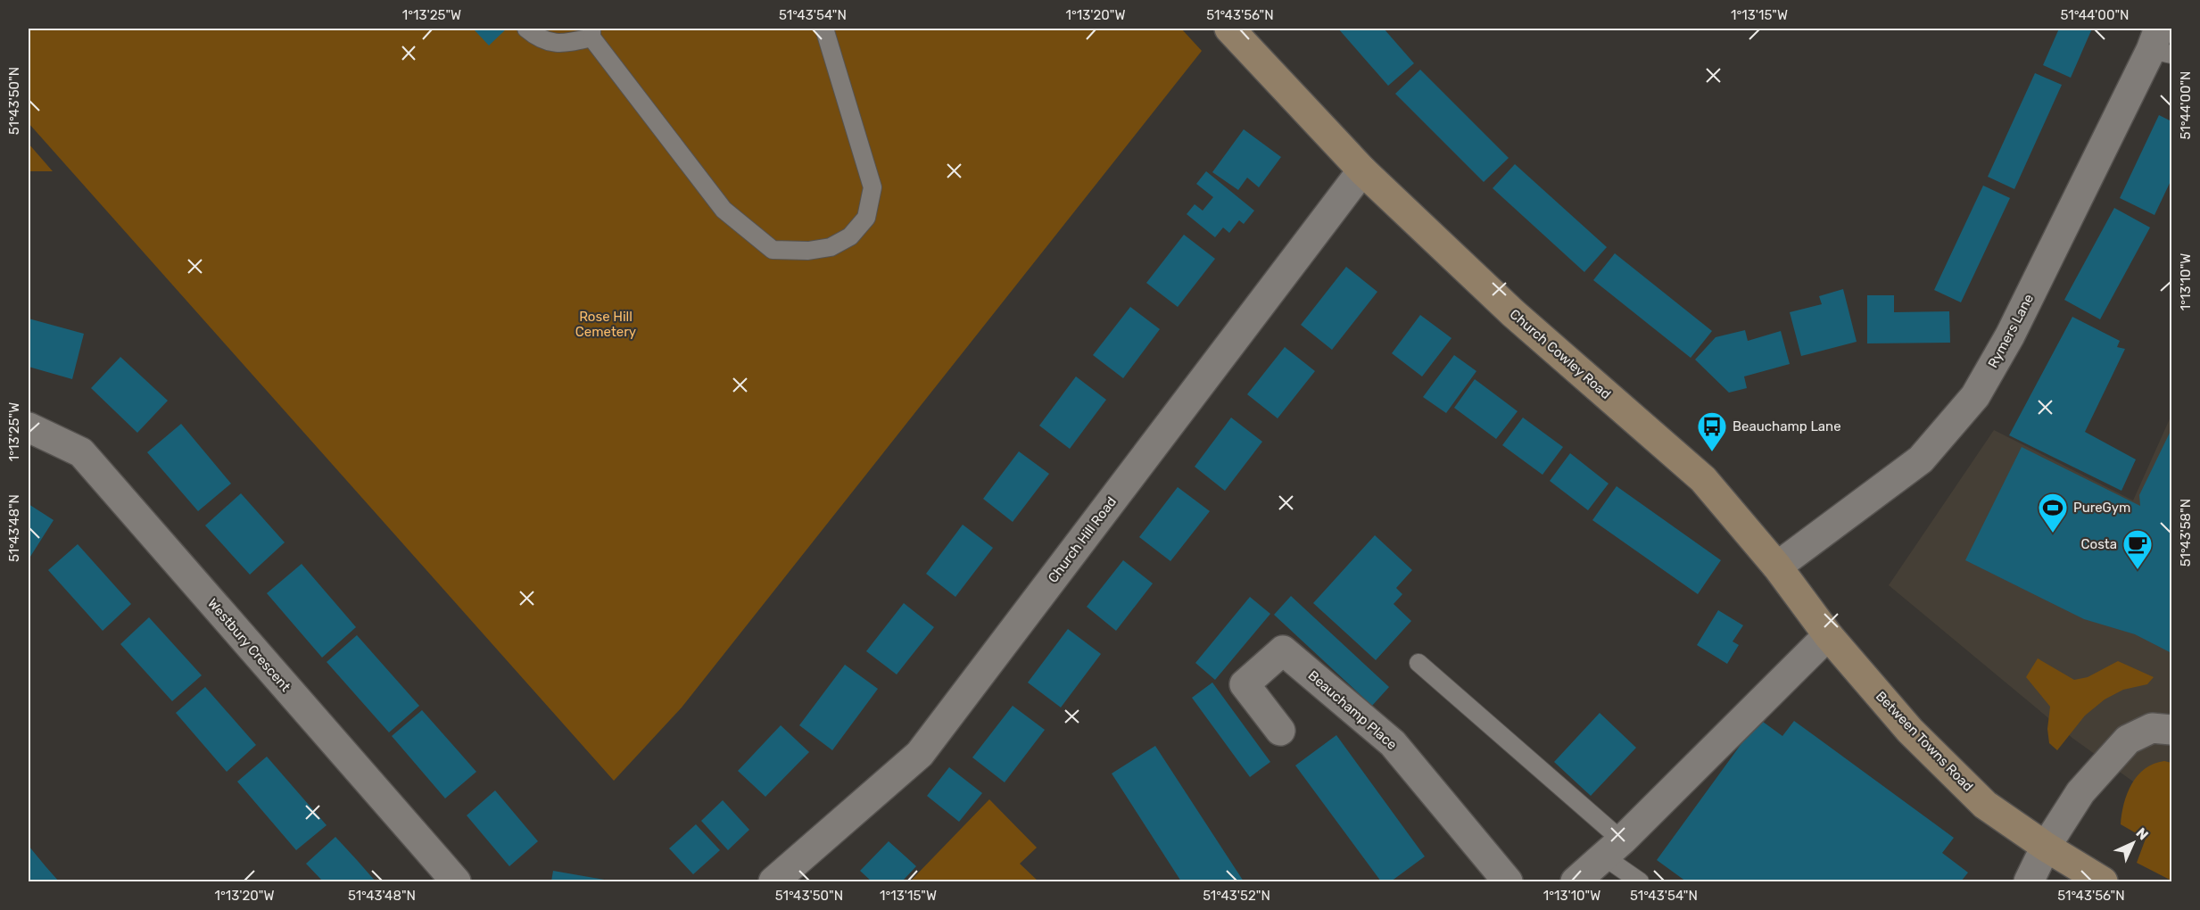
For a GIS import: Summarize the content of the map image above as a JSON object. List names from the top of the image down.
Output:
{
  "streets": {
    "main road": ["Church Cowley Road", "Between Towns Road"],
    "street": [
      "Rymers Lane",
      "Church Hill Road",
      "Westbury Crescent",
      "Beauchamp Place"
    ]
  },
  "crossings": [
    ["Rymers Lane", "Church Cowley Road"],
    ["Rymers Lane", "Between Towns Road"],
    ["Church Cowley Road", "Church Hill Road"],
    ["Church Cowley Road", "Between Towns Road"]
  ],
  "parks": ["Rose Hill Cemetery"],
  "places": {
    "bus stop": ["Beauchamp Lane"],
    "sports": ["PureGym"],
    "cafe": ["Costa"]
  },
  "north": "top right",
  "coordinates": [
    "1°13'25\"W",
    "51°43'54\"N",
    "1°13'20\"W",
    "51°43'56\"N",
    "1°13'15\"W",
    "51°44'00\"N",
    "51°43'50\"N",
    "1°13'10\"W",
    "51°43'48\"N",
    "51°43'58\"N",
    "51°43'52\"N"
  ]
}
